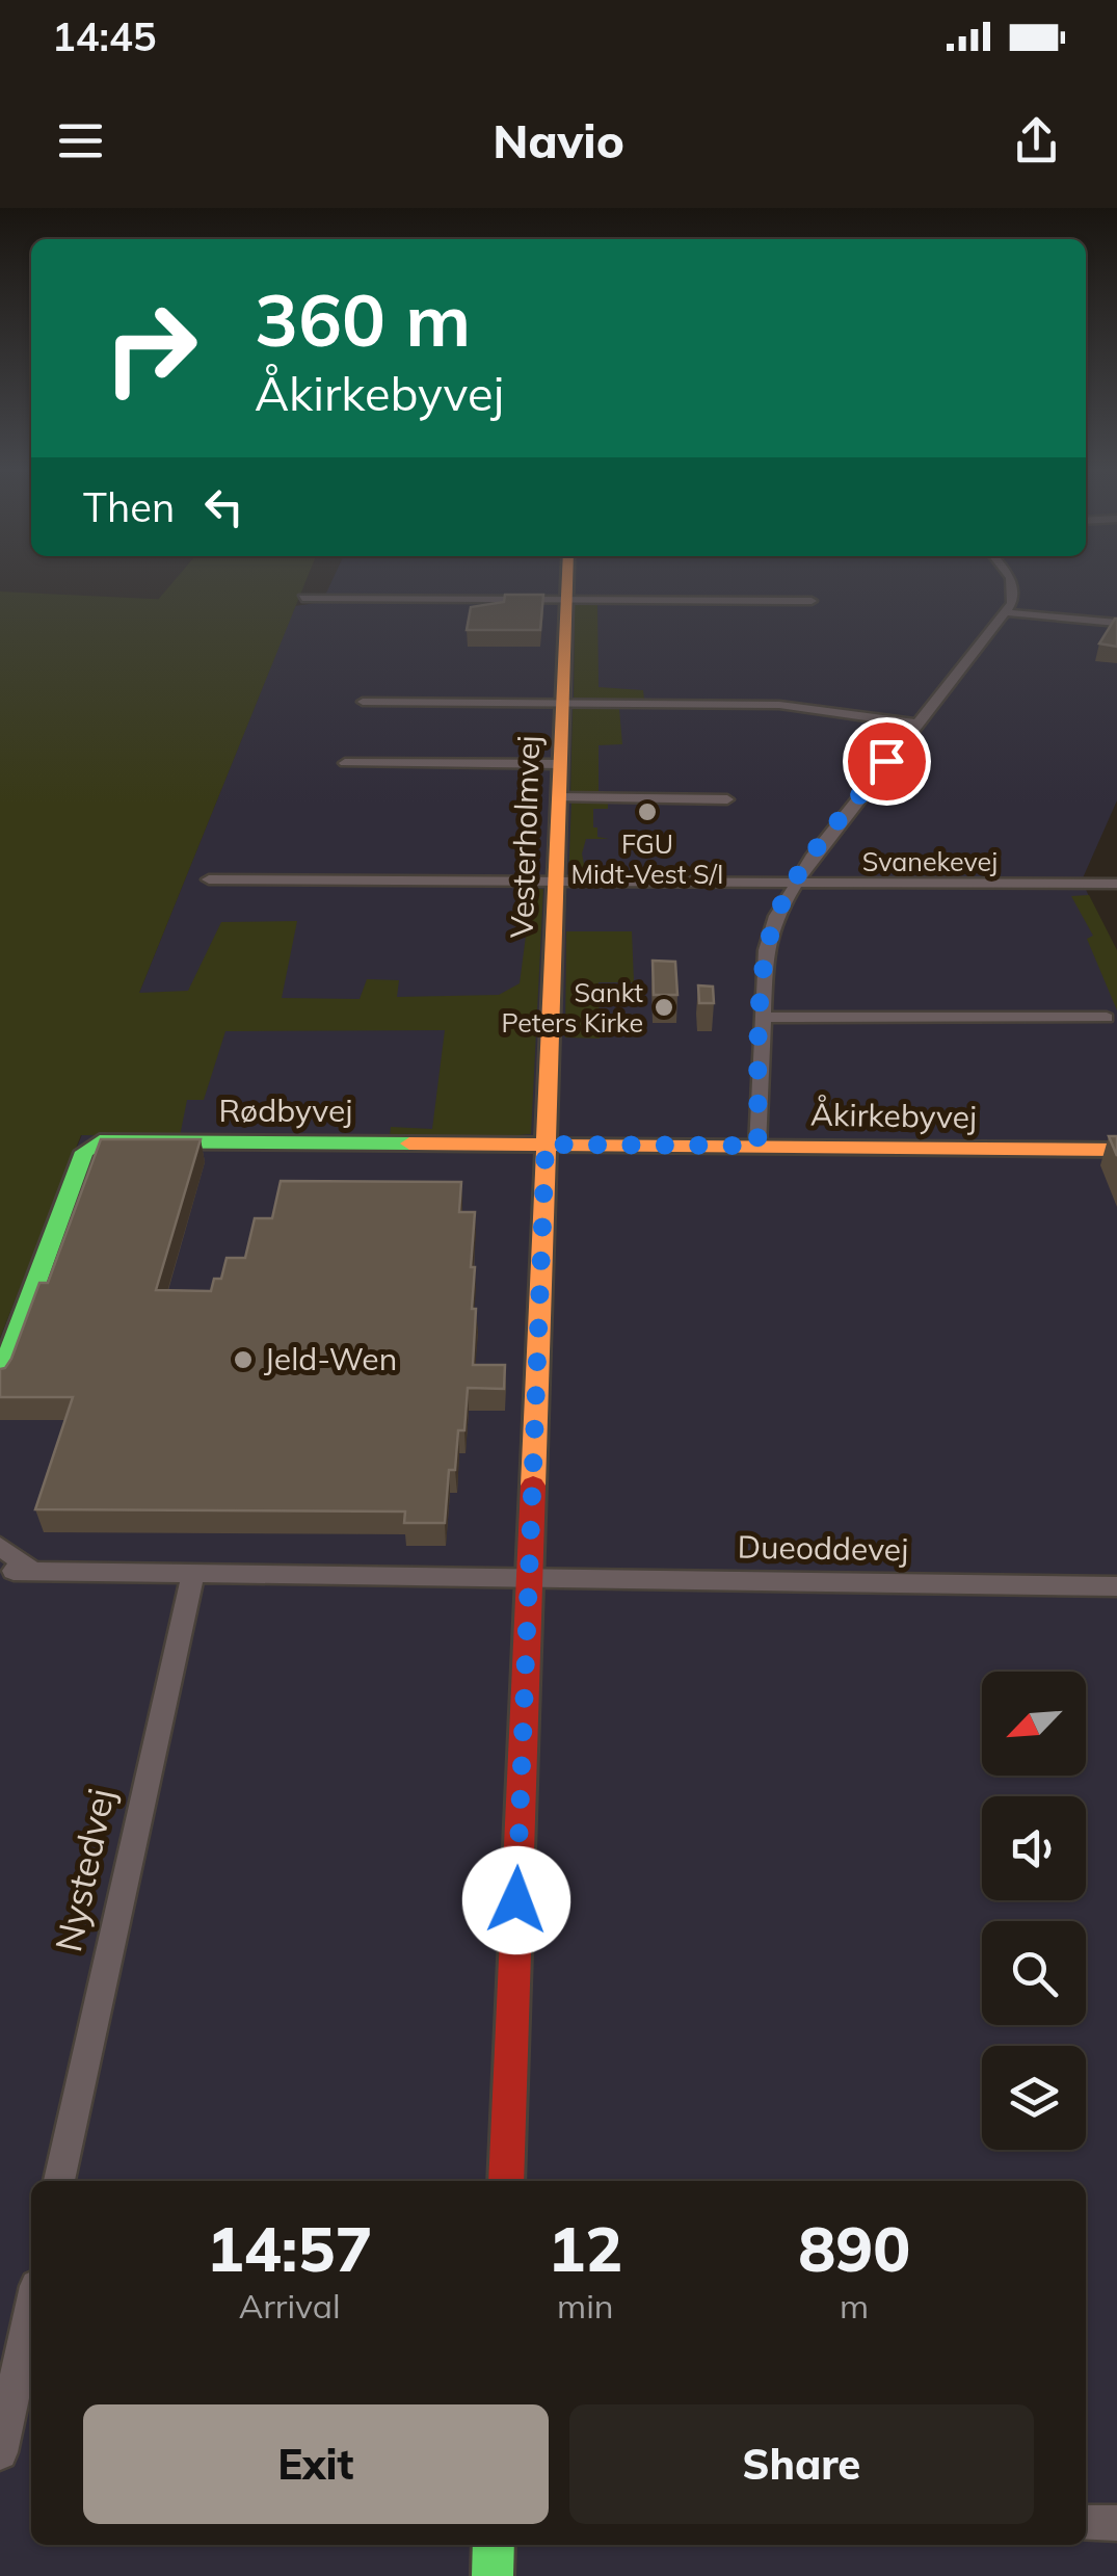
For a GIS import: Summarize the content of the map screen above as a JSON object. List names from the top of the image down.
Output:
{
  "streets": {
    "street": [
      "Vesterholmvej",
      "Svanekevej",
      "Rødbyvej",
      "Åkirkebyvej",
      "Dueoddevej",
      "Nystedvej"
    ]
  },
  "crossings": [
    ["Vesterholmvej", "Svanekevej"],
    ["Vesterholmvej", "Rødbyvej"],
    ["Vesterholmvej", "Åkirkebyvej"],
    ["Vesterholmvej", "Dueoddevej"],
    ["Rødbyvej", "Åkirkebyvej"]
  ],
  "places": ["FGU Midt-Vest S/I", "Sankt Peters Kirke", "Jeld-Wen"],
  "north": "bottom left",
  "page": {
    "status": "14:45",
    "header": "Navio",
    "turn": ["360 m", "Åkirkebyvej"],
    "then": "Then",
    "eta": [
      "14:57",
      "Arrival",
      "12",
      "min",
      "890",
      "m"
    ],
    "buttons": ["Exit", "Share"]
  }
}
